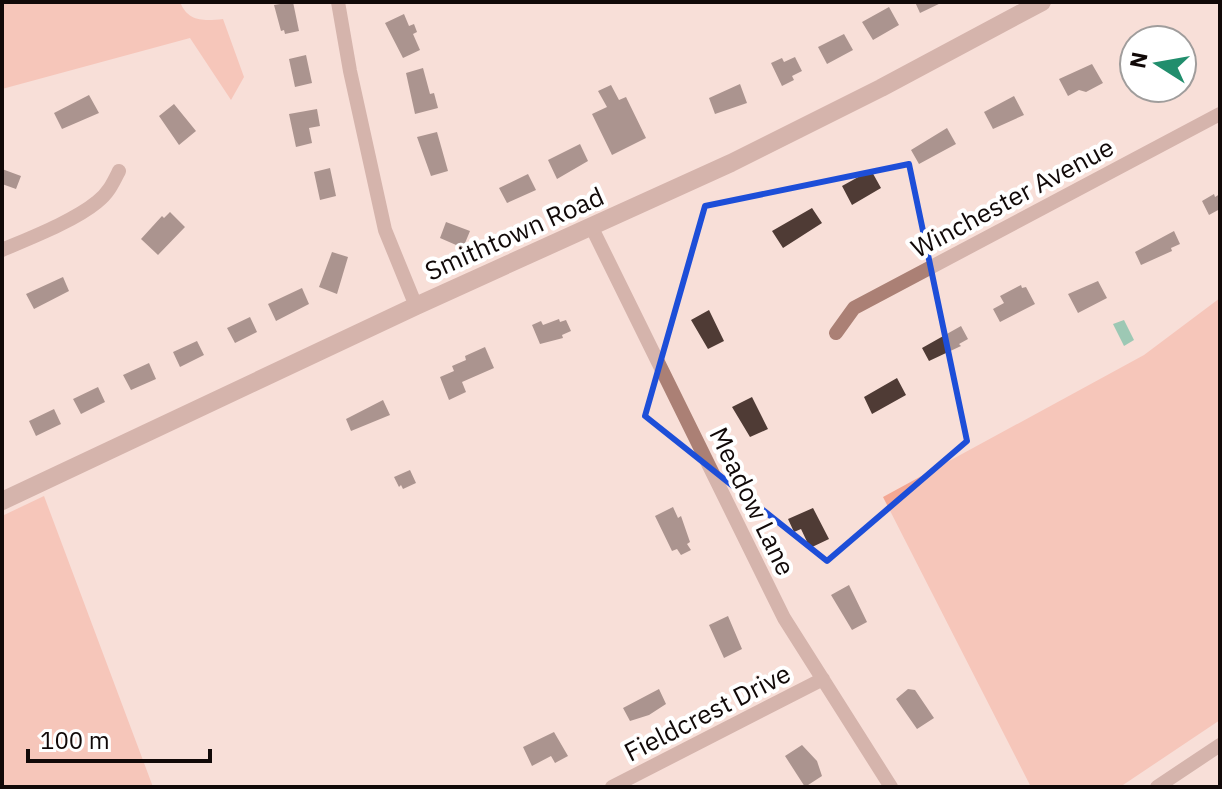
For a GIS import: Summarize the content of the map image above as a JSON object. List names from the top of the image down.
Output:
{
  "streets": {
    "street": [
      "Winchester Avenue",
      "Smithtown Road",
      "Meadow Lane",
      "Fieldcrest Drive"
    ]
  },
  "crossings": [
    ["Smithtown Road", "Meadow Lane"],
    ["Meadow Lane", "Fieldcrest Drive"]
  ],
  "scale_bar": "100 m",
  "north": "left"
}
